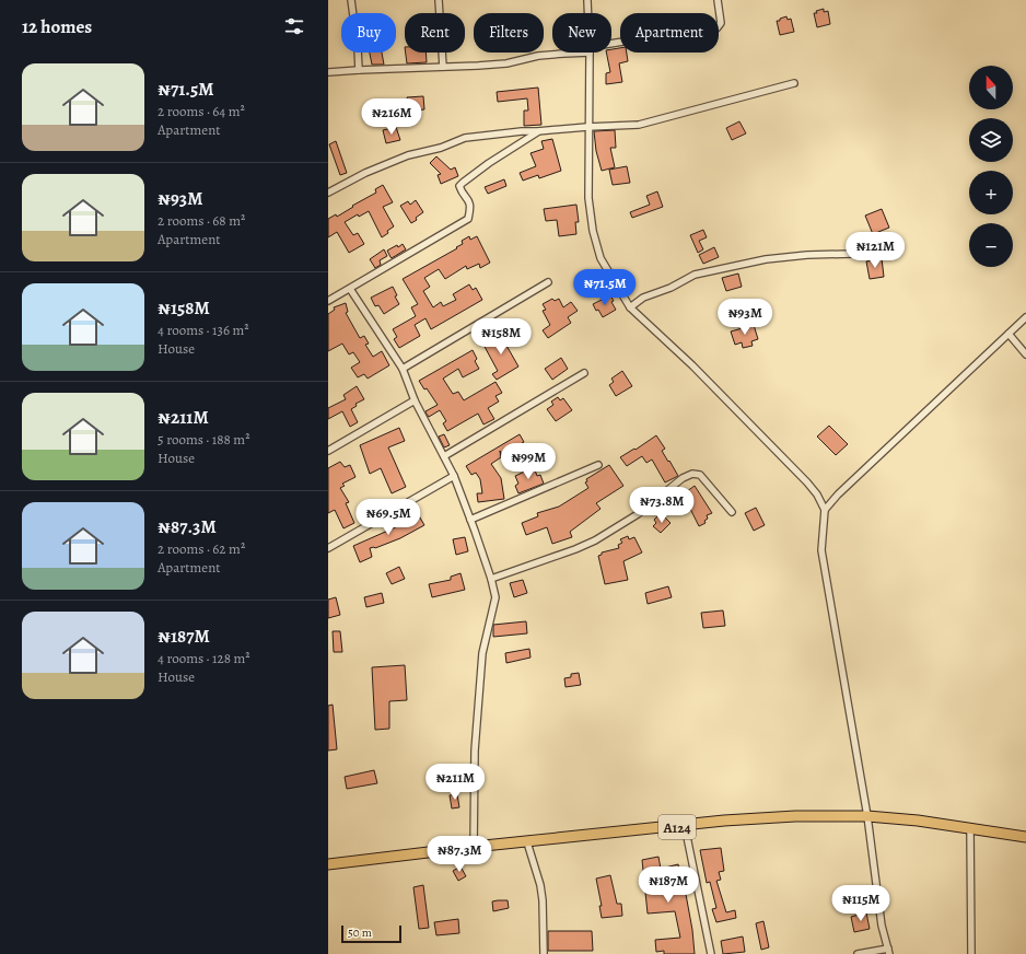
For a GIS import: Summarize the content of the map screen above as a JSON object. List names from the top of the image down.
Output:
{
  "streets": {
    "highway": ["A124"]
  },
  "scale_bar": "50 m",
  "north": "top",
  "page": {
    "heading": "12 homes",
    "chip": [
      "Buy",
      "Rent",
      "Filters",
      "New",
      "Apartment"
    ],
    "list": [
      {
        "name": "₦71.5M",
        "note": "2 rooms · 64 m² · Apartment"
      },
      {
        "name": "₦93M",
        "note": "2 rooms · 68 m² · Apartment"
      },
      {
        "name": "₦158M",
        "note": "4 rooms · 136 m² · House"
      },
      {
        "name": "₦211M",
        "note": "5 rooms · 188 m² · House"
      },
      {
        "name": "₦87.3M",
        "note": "2 rooms · 62 m² · Apartment"
      },
      {
        "name": "₦187M",
        "note": "4 rooms · 128 m² · House"
      }
    ],
    "map_buttons": ["+", "−"],
    "price": [
      "₦216M",
      "₦121M",
      "₦71.5M",
      "₦93M",
      "₦158M",
      "₦99M",
      "₦73.8M",
      "₦69.5M",
      "₦211M",
      "₦87.3M",
      "₦187M",
      "₦115M"
    ],
    "scale": "50 m"
  }
}
